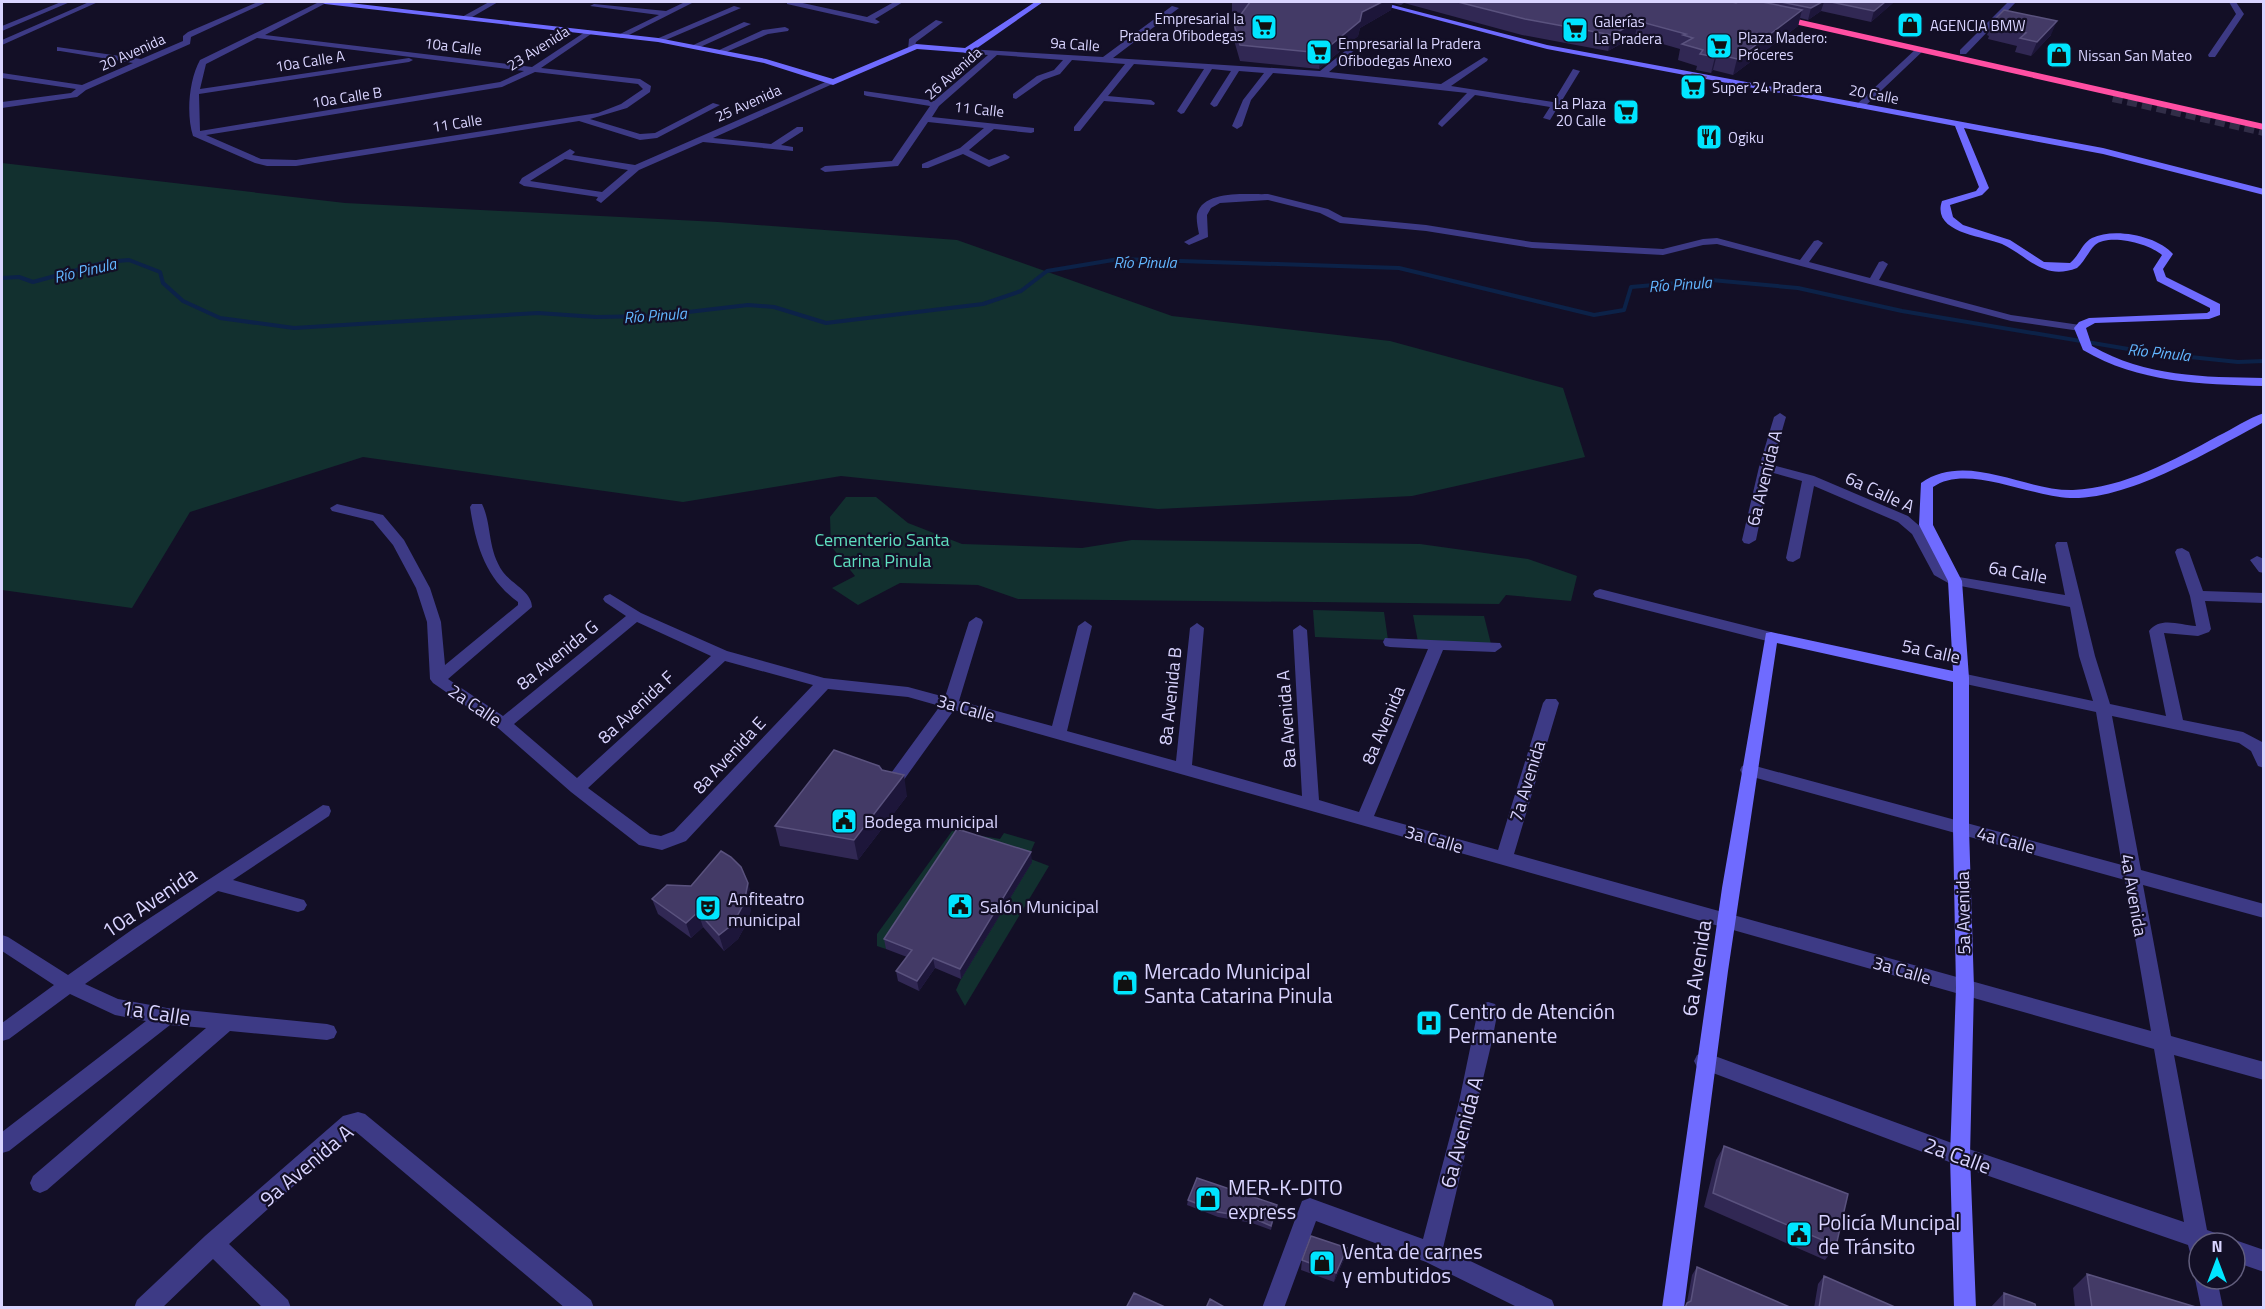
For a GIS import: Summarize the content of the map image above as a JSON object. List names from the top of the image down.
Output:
{
  "streets": {
    "street": [
      "9a Calle",
      "10a Calle",
      "23 Avenida",
      "20 Avenida",
      "10a Calle A",
      "26 Avenida",
      "20 Calle",
      "10a Calle B",
      "25 Avenida",
      "11 Calle",
      "6a Avenida A",
      "6a Calle A",
      "6a Calle",
      "5a Calle",
      "8a Avenida G",
      "8a Avenida B",
      "2a Calle",
      "8a Avenida F",
      "3a Calle",
      "8a Avenida A",
      "8a Avenida",
      "8a Avenida E",
      "7a Avenida",
      "4a Calle",
      "4a Avenida",
      "10a Avenida",
      "5a Avenida",
      "6a Avenida",
      "1a Calle",
      "9a Avenida A"
    ]
  },
  "crossings": [
    ["9a Calle", "26 Avenida"],
    ["9a Calle", "25 Avenida"],
    ["10a Calle", "23 Avenida"],
    ["10a Calle", "10a Calle A"],
    ["10a Calle", "11 Calle"],
    ["23 Avenida", "10a Calle B"],
    ["26 Avenida", "11 Calle"],
    ["10a Calle B", "11 Calle"],
    ["6a Avenida A", "6a Calle A"],
    ["6a Calle A", "6a Calle"],
    ["6a Calle A", "5a Avenida"],
    ["6a Calle", "4a Avenida"],
    ["6a Calle", "5a Avenida"],
    ["5a Calle", "4a Avenida"],
    ["5a Calle", "5a Avenida"],
    ["5a Calle", "6a Avenida"],
    ["8a Avenida G", "2a Calle"],
    ["8a Avenida G", "3a Calle"],
    ["8a Avenida B", "3a Calle"],
    ["2a Calle", "8a Avenida F"],
    ["2a Calle", "8a Avenida E"],
    ["2a Calle", "5a Avenida"],
    ["2a Calle", "6a Avenida"],
    ["8a Avenida F", "3a Calle"],
    ["3a Calle", "8a Avenida A"],
    ["3a Calle", "8a Avenida"],
    ["3a Calle", "8a Avenida E"],
    ["3a Calle", "7a Avenida"],
    ["3a Calle", "4a Avenida"],
    ["3a Calle", "5a Avenida"],
    ["3a Calle", "6a Avenida"],
    ["4a Calle", "4a Avenida"],
    ["4a Calle", "5a Avenida"],
    ["4a Calle", "6a Avenida"],
    ["10a Avenida", "1a Calle"]
  ],
  "water": ["Río Pinula"],
  "parks": ["Cementerio Santa Carina Pinula"],
  "places": {
    "shop": [
      "AGENCIA BMW",
      "Nissan San Mateo",
      "Mercado Municipal Santa Catarina Pinula",
      "MER-K-DITO express",
      "Venta de carnes y embutidos"
    ],
    "supermarket": [
      "Empresarial la Pradera Ofibodegas",
      "Galerías La Pradera",
      "Plaza Madero: Próceres",
      "Empresarial la Pradera Ofibodegas Anexo",
      "Super 24 Pradera",
      "La Plaza 20 Calle"
    ],
    "restaurant": ["Ogiku"],
    "public building": ["Bodega municipal", "Salón Municipal", "Policía Muncipal de Tránsito"],
    "theatre": ["Anfiteatro municipal"],
    "hospital": ["Centro de Atención Permanente"]
  },
  "north": "top"
}
